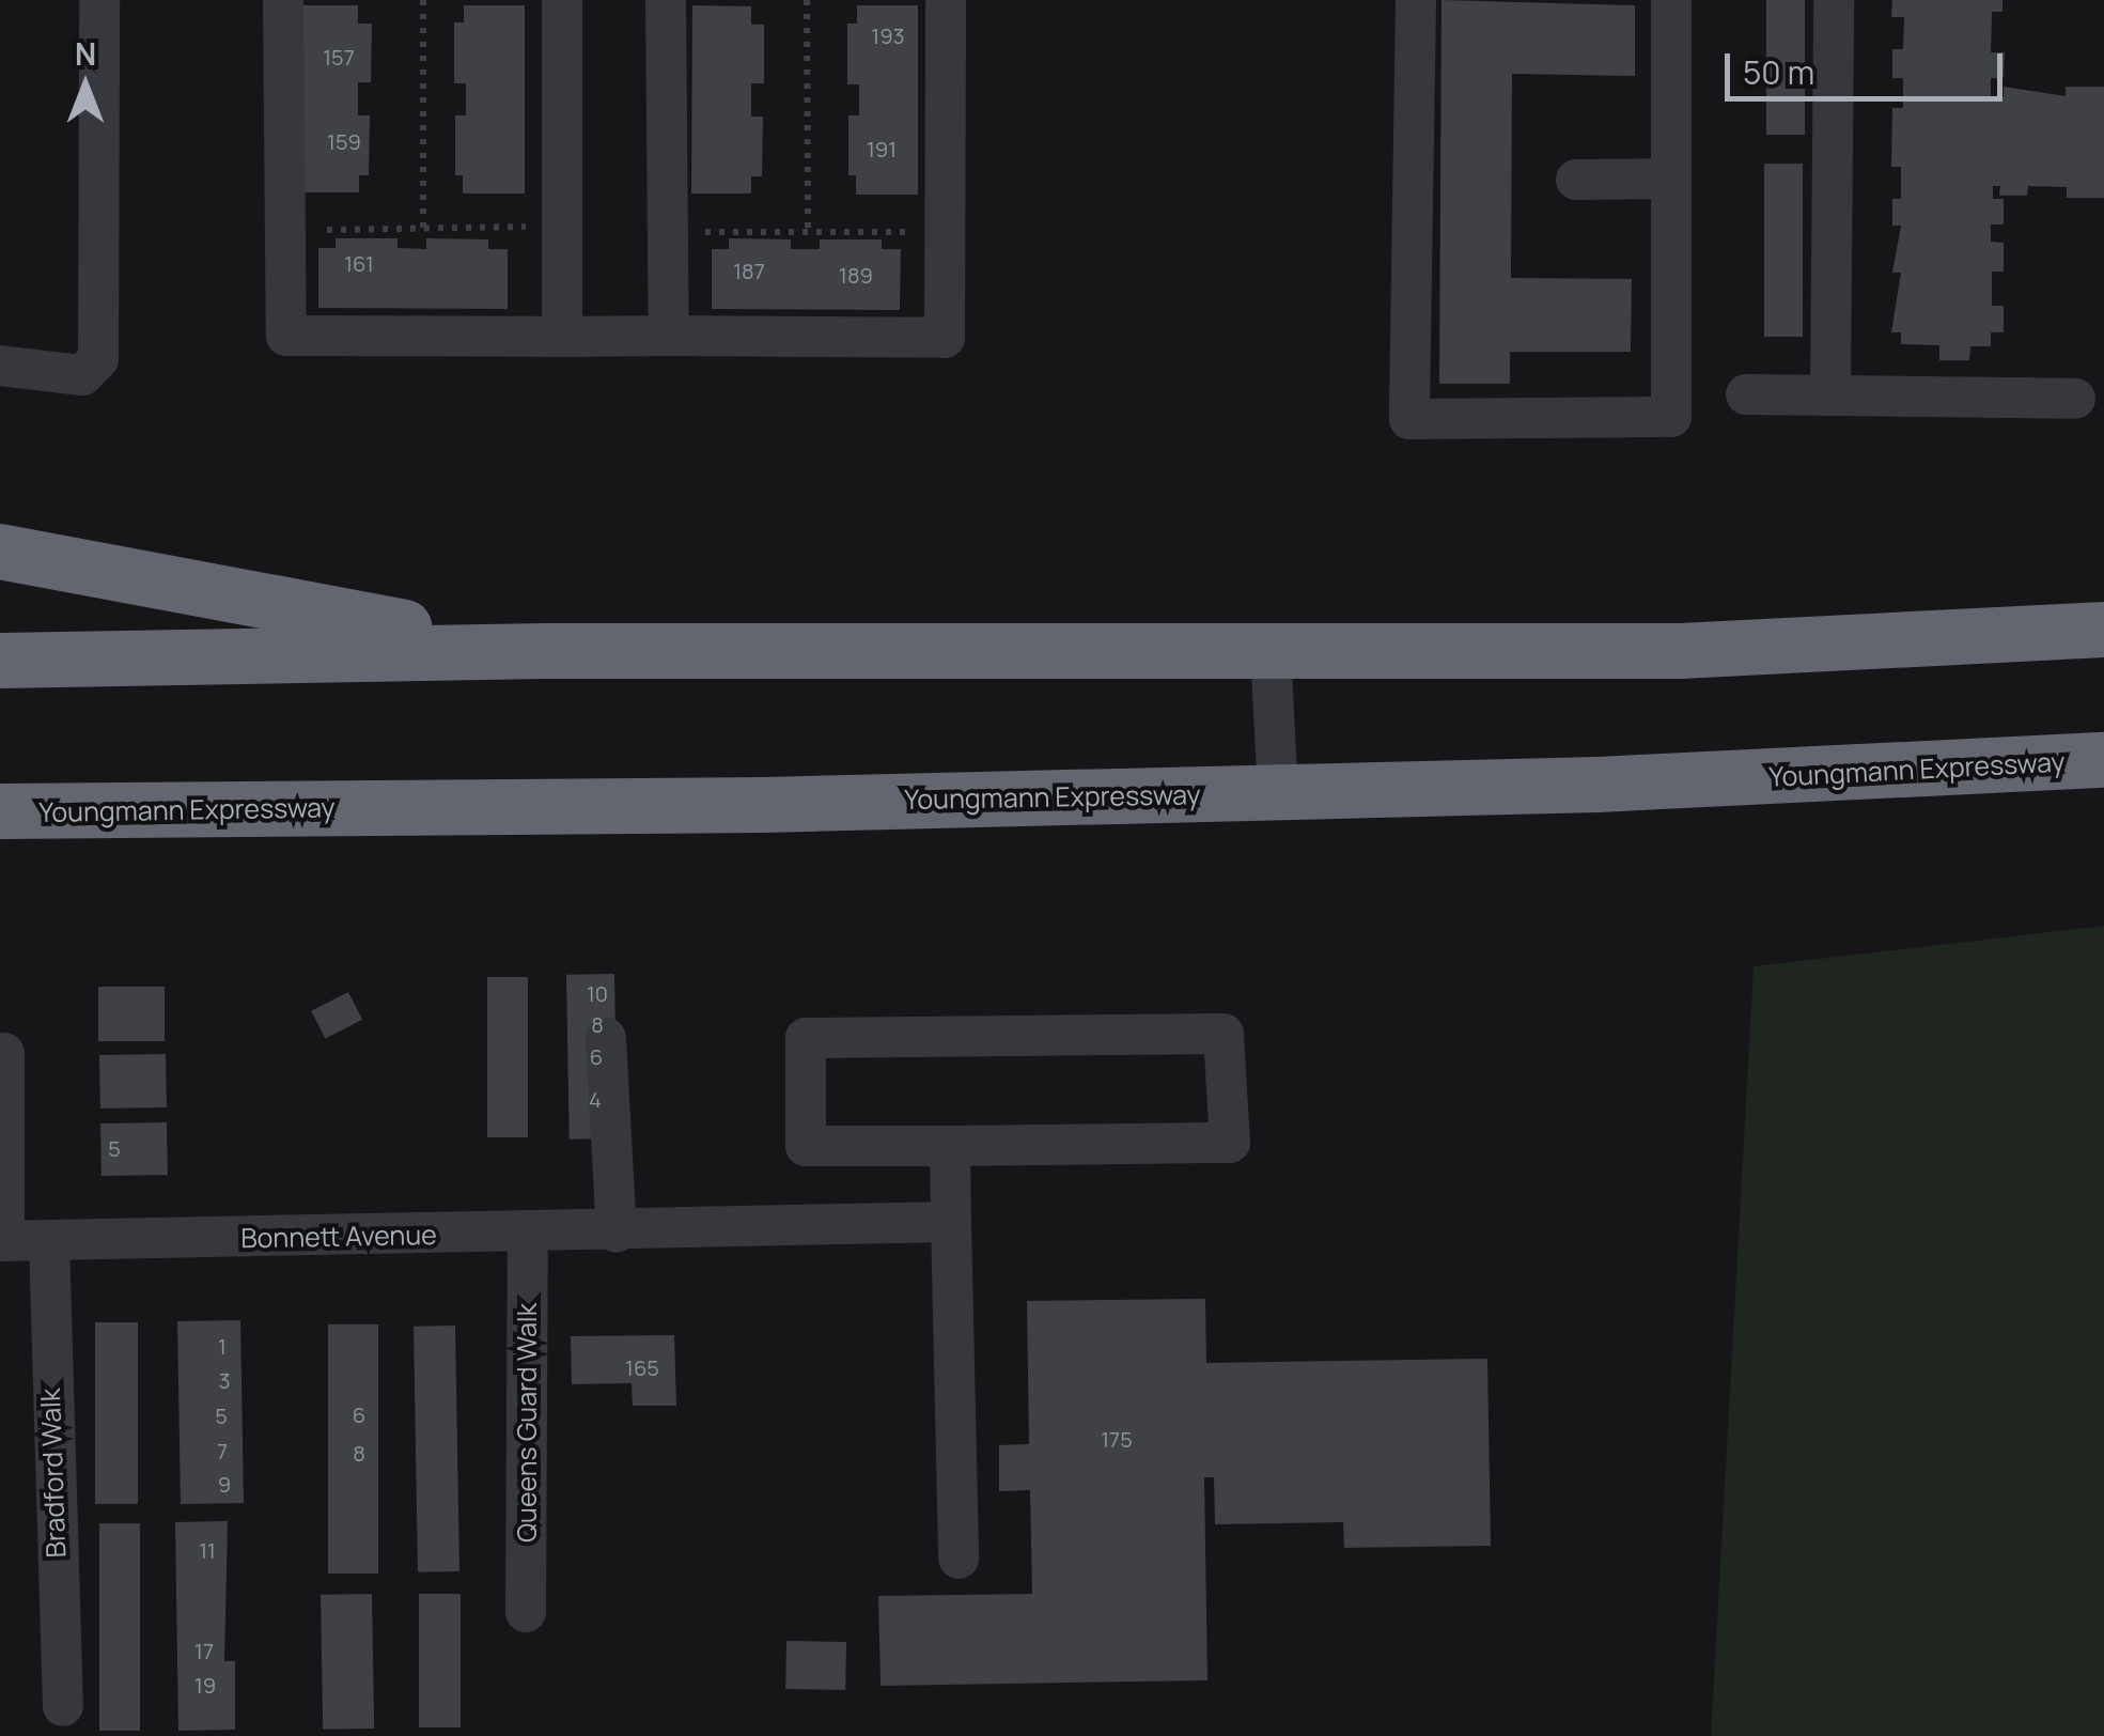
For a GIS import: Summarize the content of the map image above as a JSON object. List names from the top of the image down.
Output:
{
  "streets": {
    "highway": ["Youngmann Expressway"],
    "street": ["Bonnett Avenue", "Queens Guard Walk", "Bradford Walk"]
  },
  "crossings": [
    ["Bonnett Avenue", "Queens Guard Walk"],
    ["Bonnett Avenue", "Bradford Walk"]
  ],
  "house_numbers": [
    "193",
    "157",
    "159",
    "191",
    "161",
    "187",
    "189",
    "10",
    "8",
    "6",
    "4",
    "5",
    "1",
    "165",
    "3",
    "6",
    "5",
    "175",
    "7",
    "8",
    "9",
    "11",
    "17",
    "19"
  ],
  "scale_bar": "50 m",
  "north": "top"
}
